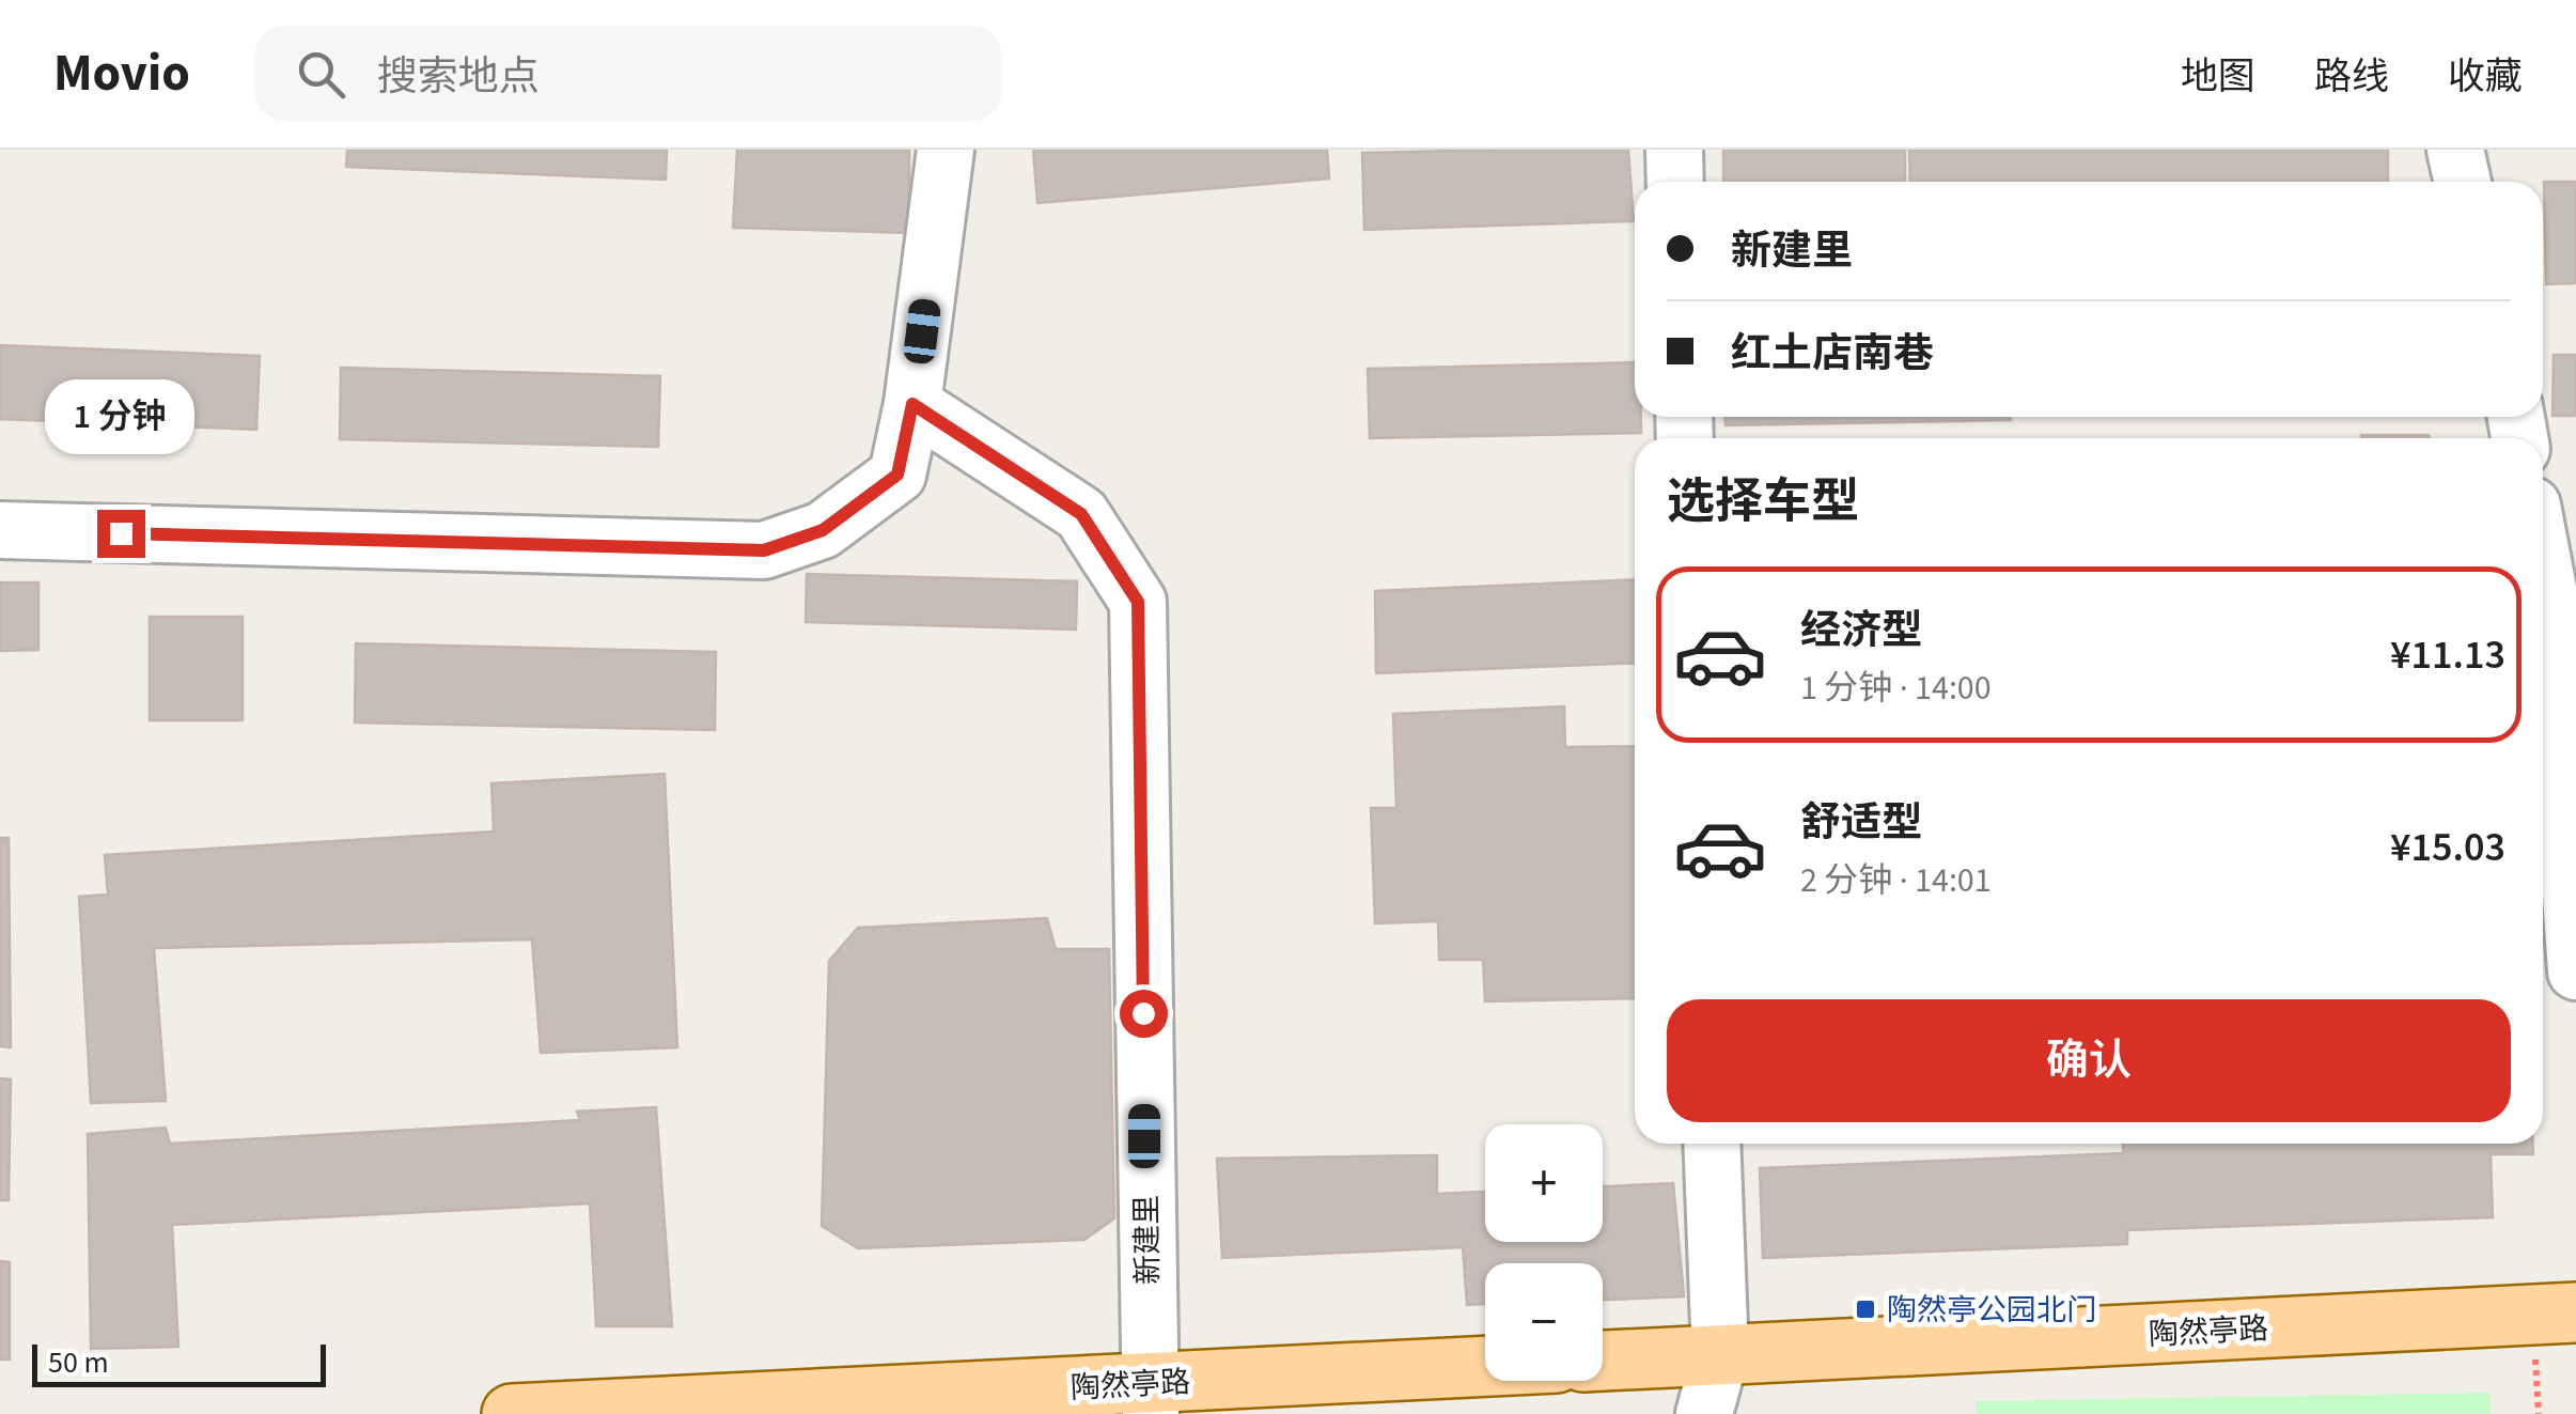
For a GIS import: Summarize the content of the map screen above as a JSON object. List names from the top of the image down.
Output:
{
  "streets": {
    "main road": ["陶然亭路"],
    "street": ["新建里"]
  },
  "crossings": [
    ["新建里", "陶然亭路"]
  ],
  "places": {
    "transit": ["陶然亭公园北门"]
  },
  "scale_bar": "50 m",
  "page": {
    "header": "Movio",
    "search": "搜索地点",
    "nav": ["地图", "路线", "收藏"],
    "banner": ["新建里", "红土店南巷"],
    "bubble": "1 分钟",
    "heading": "选择车型",
    "list": [
      {
        "name": "经济型",
        "note": "1 分钟 · 14:00",
        "value": "¥11.13"
      },
      {
        "name": "舒适型",
        "note": "2 分钟 · 14:01",
        "value": "¥15.03"
      }
    ],
    "buttons": "确认",
    "map_buttons": ["+", "−"],
    "scale": "50 m"
  }
}
